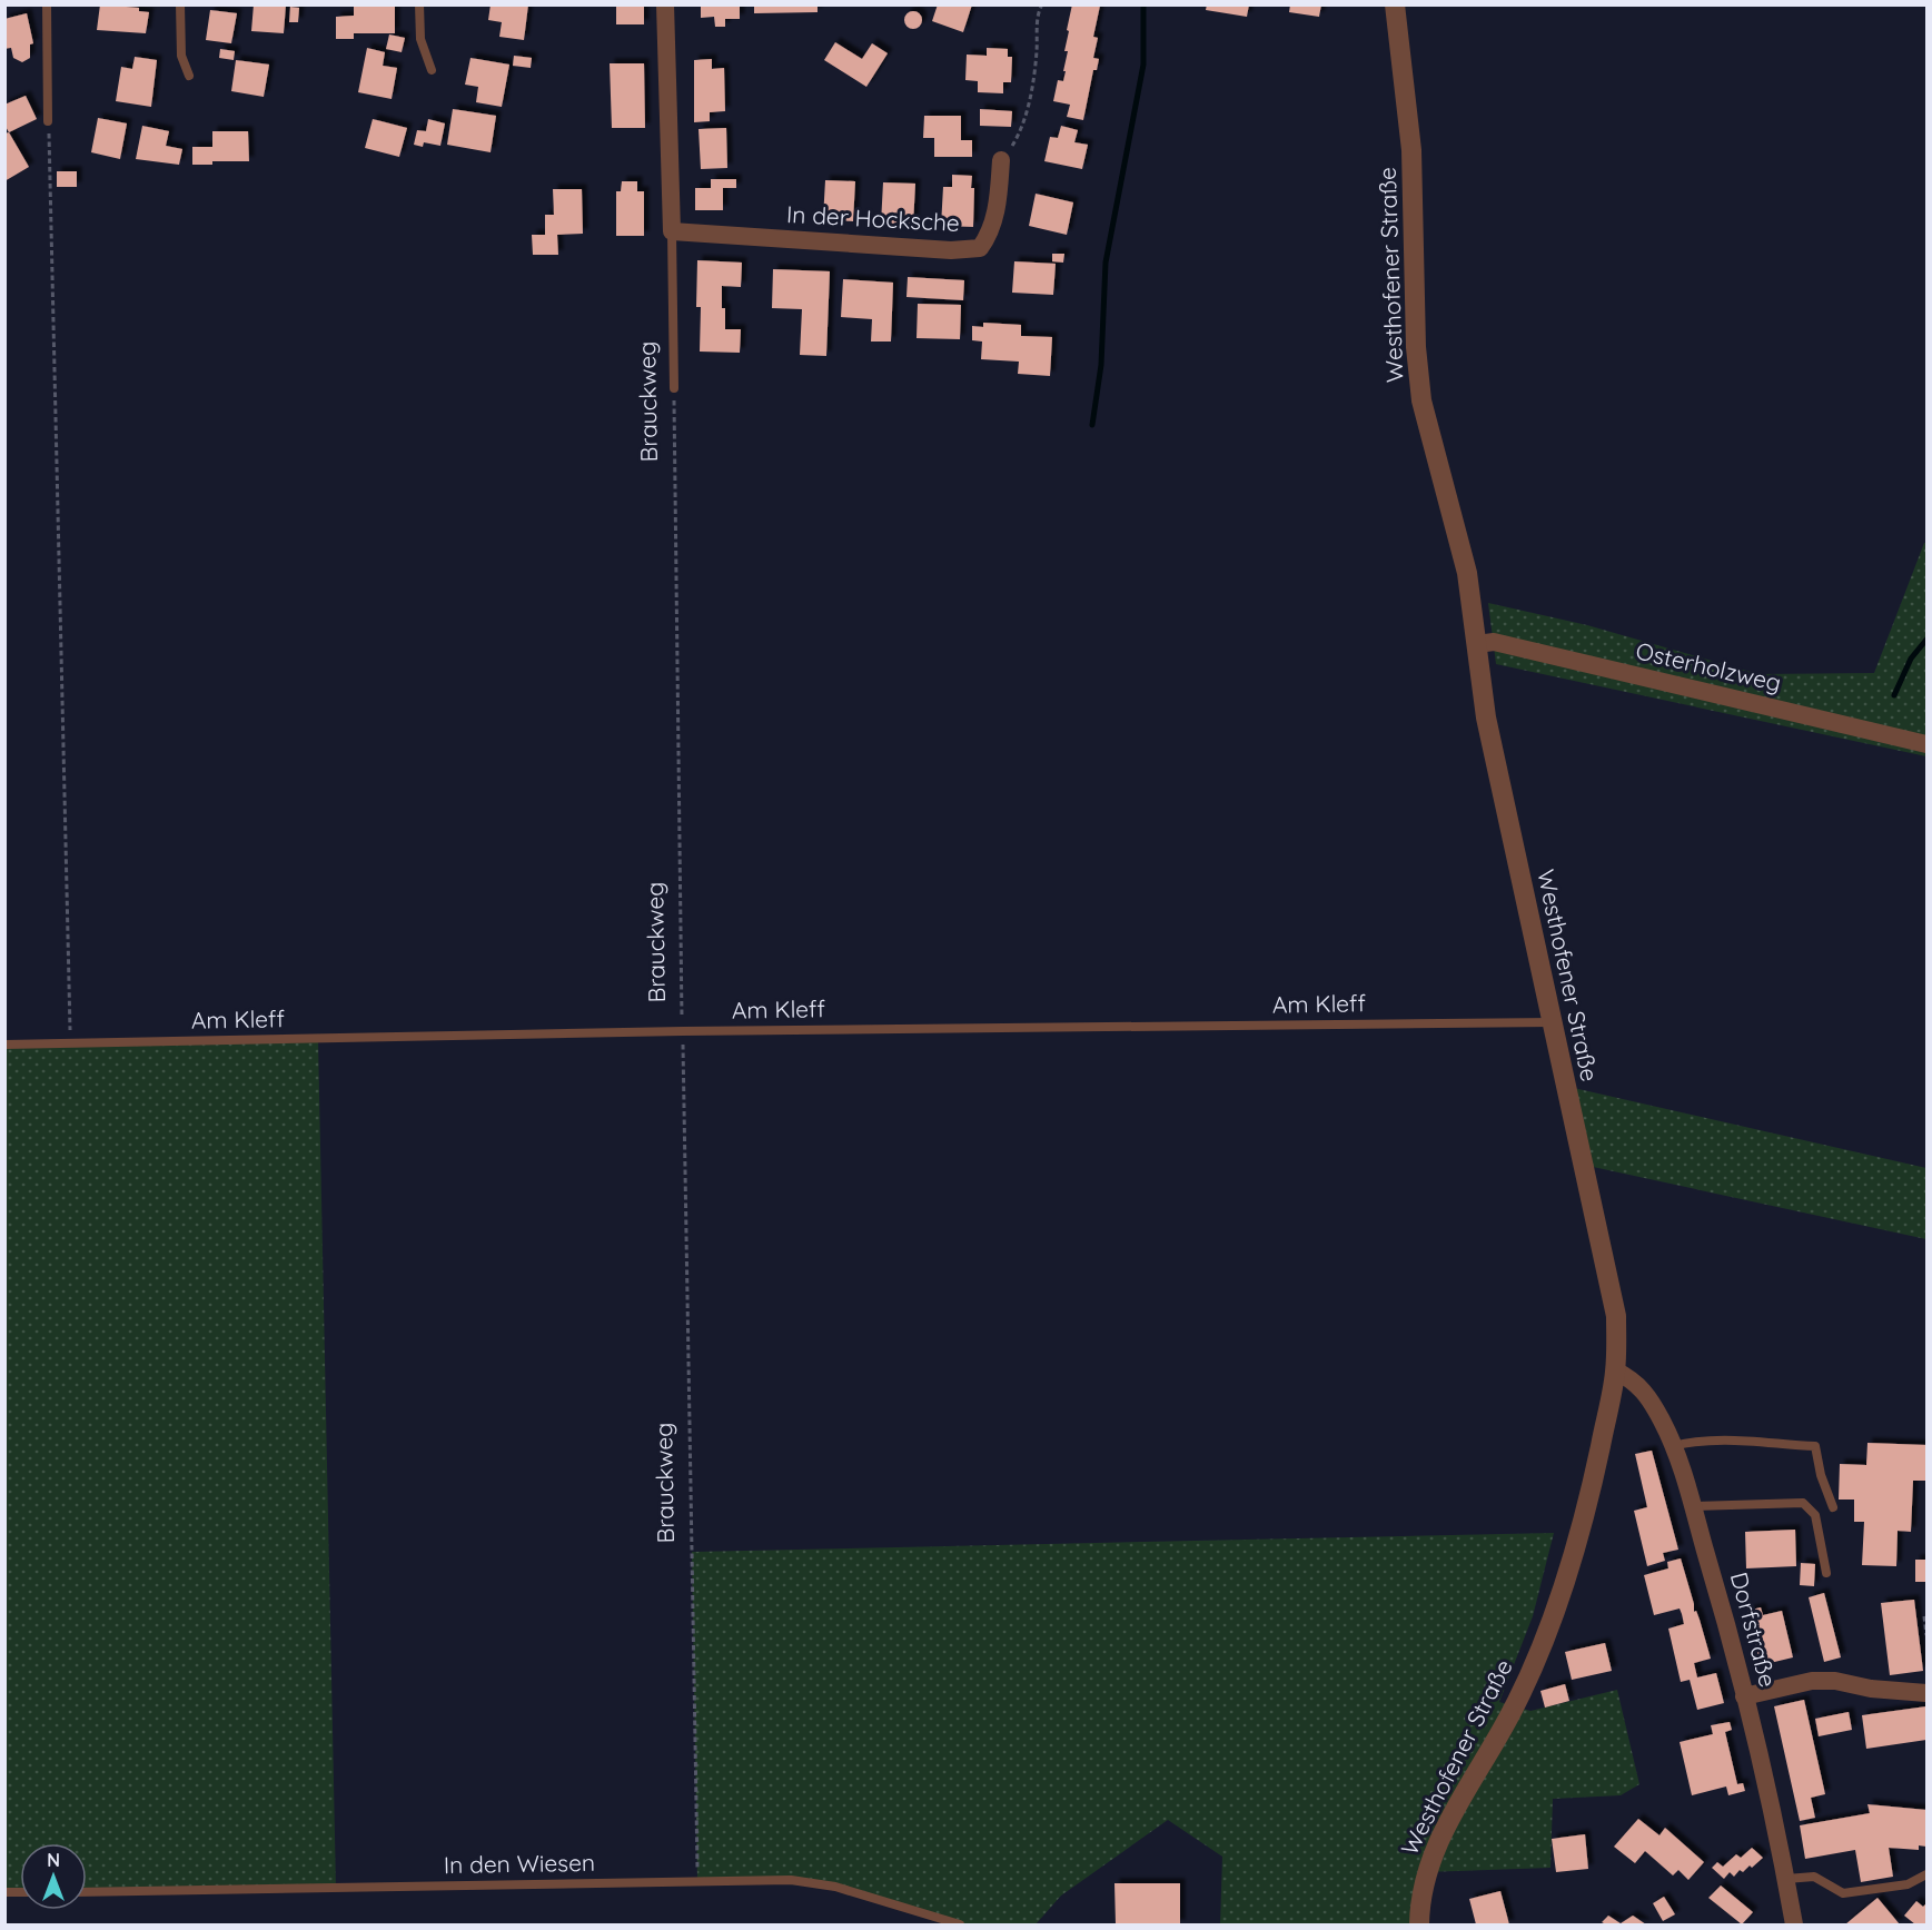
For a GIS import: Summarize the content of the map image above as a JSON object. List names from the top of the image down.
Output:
{
  "streets": {
    "street": [
      "In der Hocksche",
      "Westhofener Straße",
      "Brauckweg",
      "Osterholzweg",
      "Dorfstraße"
    ],
    "lane": ["Am Kleff", "In den Wiesen"]
  },
  "crossings": [
    ["In der Hocksche", "Brauckweg"],
    ["Westhofener Straße", "Osterholzweg"],
    ["Westhofener Straße", "Am Kleff"],
    ["Westhofener Straße", "Dorfstraße"],
    ["Brauckweg", "Am Kleff"],
    ["Brauckweg", "In den Wiesen"]
  ],
  "north": "top"
}
